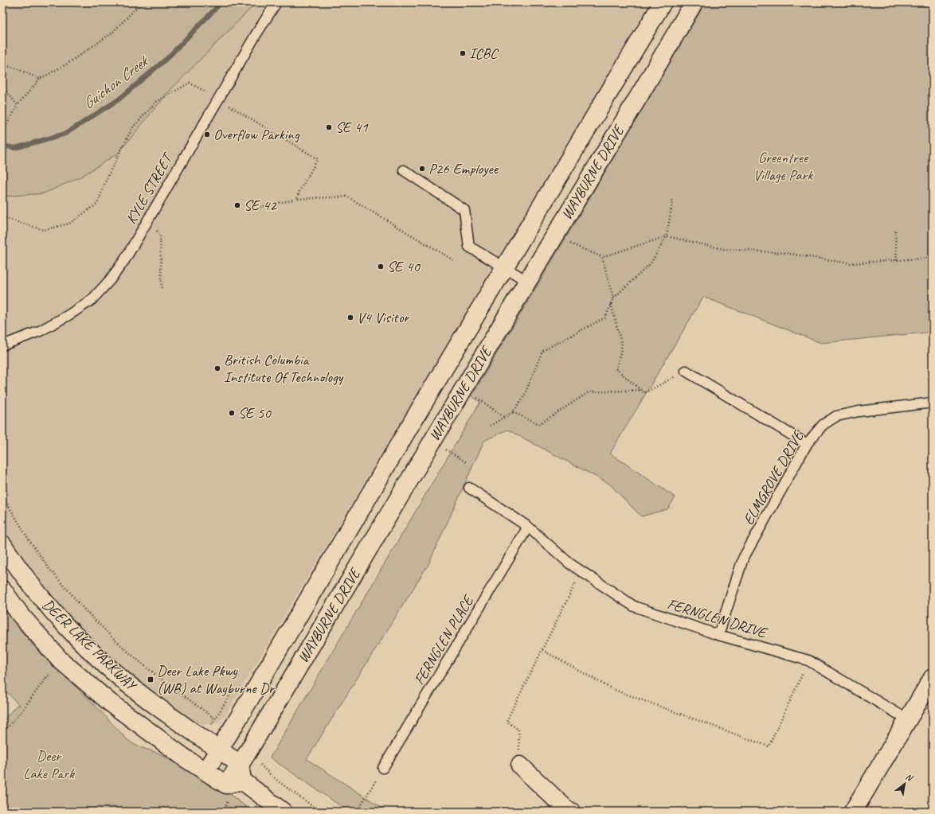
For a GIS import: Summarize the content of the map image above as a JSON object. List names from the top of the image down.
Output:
{
  "streets": {
    "street": ["WAYBURNE DRIVE", "DEER LAKE PARKWAY"],
    "lane": [
      "KYLE STREET",
      "ELMGROVE DRIVE",
      "FERNGLEN DRIVE",
      "FERNGLEN PLACE"
    ]
  },
  "crossings": [
    ["WAYBURNE DRIVE", "DEER LAKE PARKWAY"],
    ["ELMGROVE DRIVE", "FERNGLEN DRIVE"],
    ["FERNGLEN DRIVE", "FERNGLEN PLACE"]
  ],
  "water": ["Guichon Creek"],
  "parks": ["Greentree Village Park", "Deer Lake Park"],
  "places": {
    "other": [
      "ICBC",
      "SE 41",
      "Overflow Parking",
      "P26 Employee",
      "SE 42",
      "SE 40",
      "V4 Visitor",
      "British Columbia Institute Of Technology",
      "SE 50"
    ],
    "transit": ["Deer Lake Pkwy (WB) at Wayburne Dr"]
  },
  "north": "top right"
}
